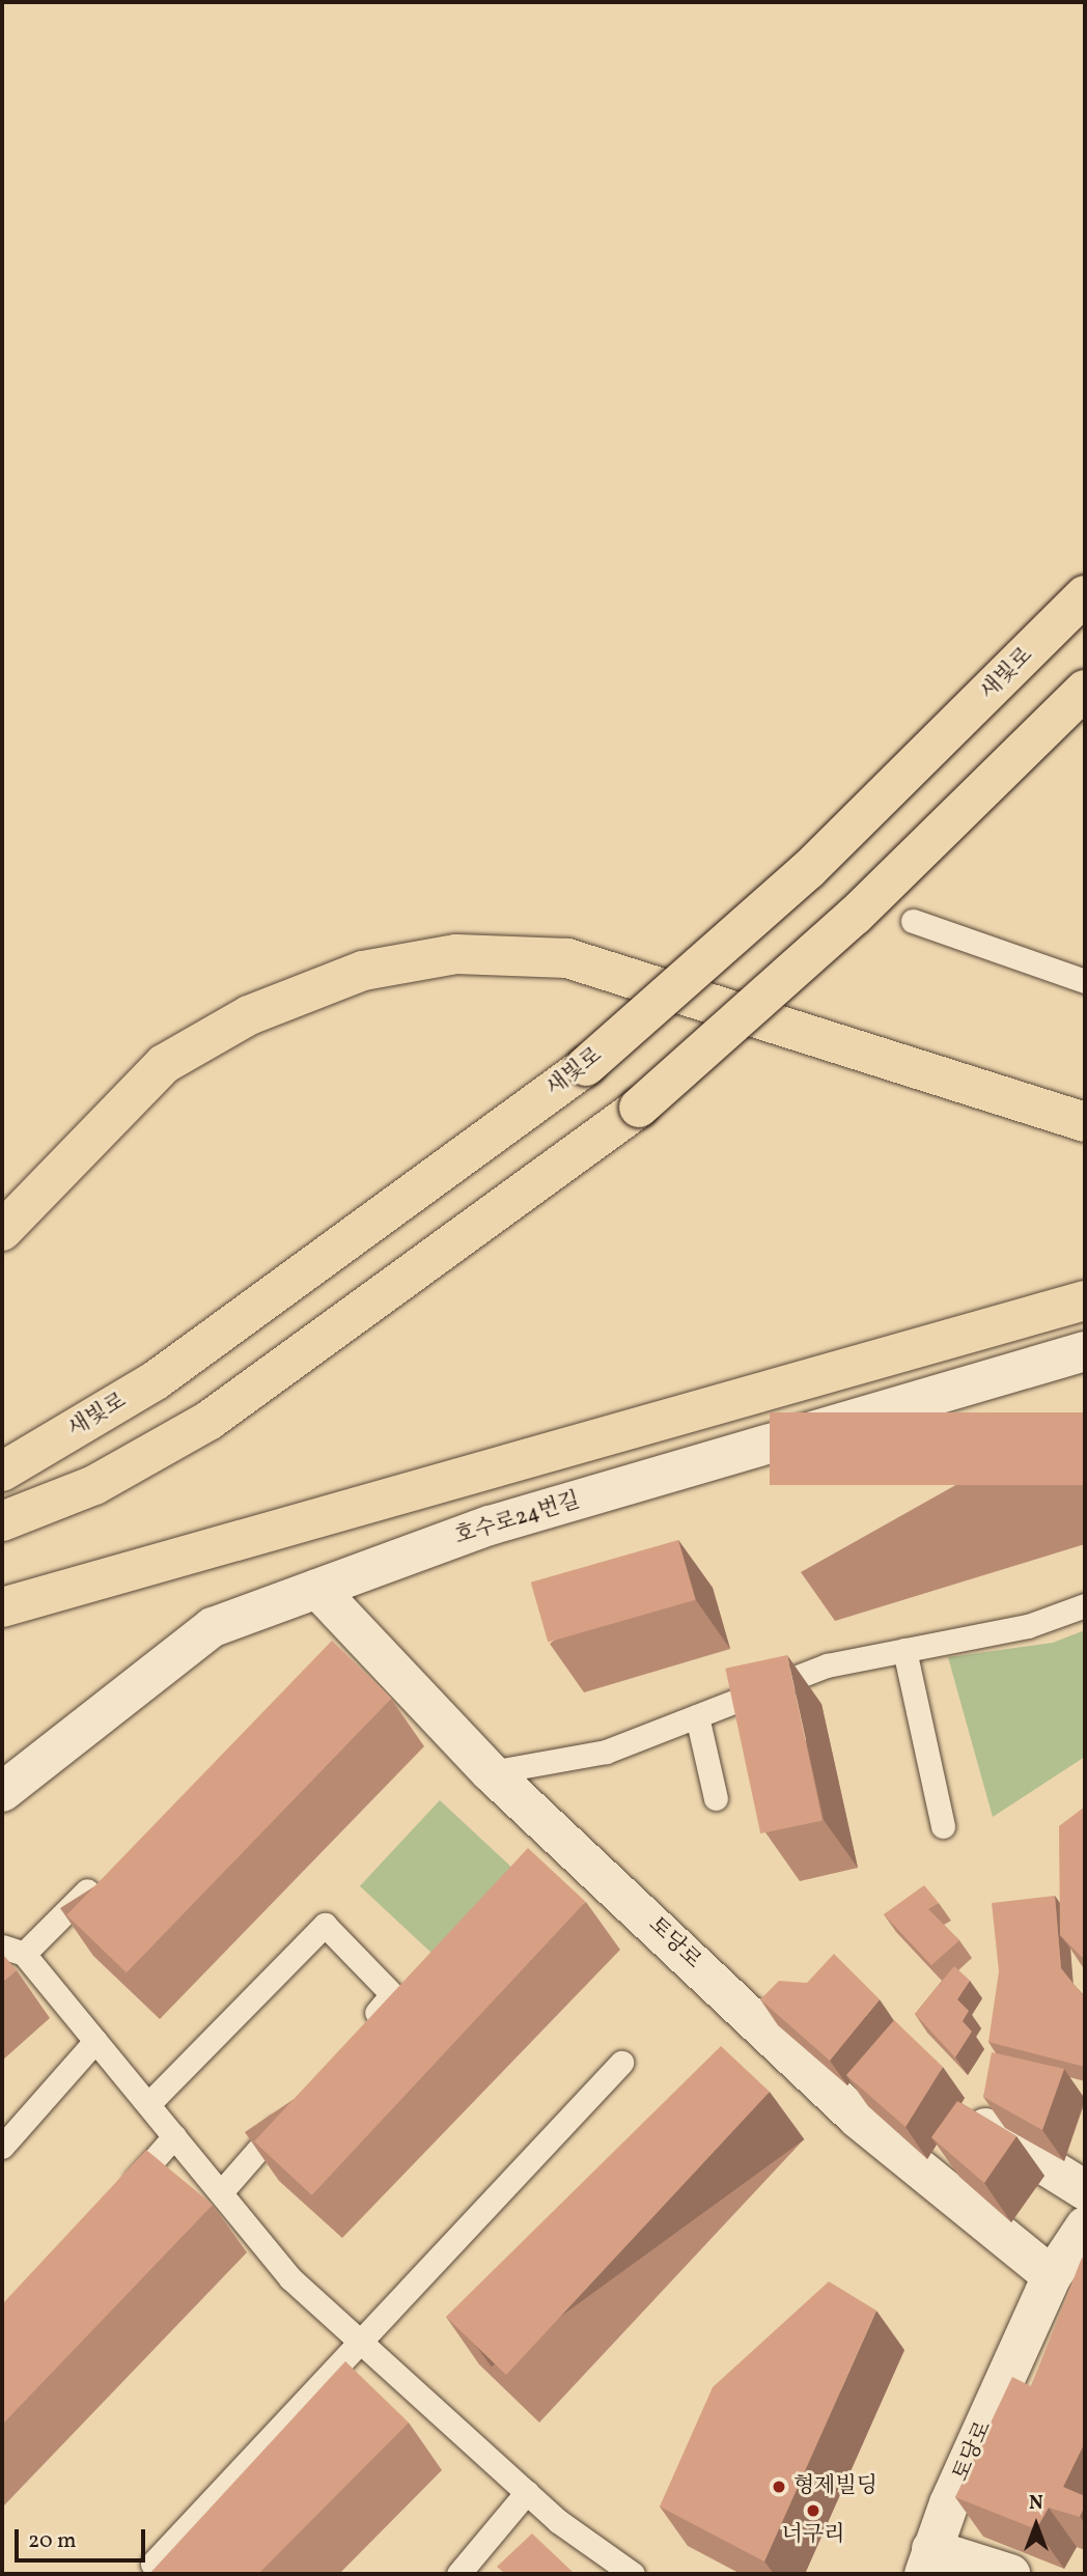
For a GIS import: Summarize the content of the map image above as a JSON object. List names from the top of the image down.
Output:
{
  "streets": {
    "main road": ["새빛로"],
    "street": ["호수로24번길", "토당로"]
  },
  "crossings": [
    ["호수로24번길", "토당로"]
  ],
  "places": ["형제빌딩", "너구리"],
  "scale_bar": "20 m",
  "north": "top"
}
